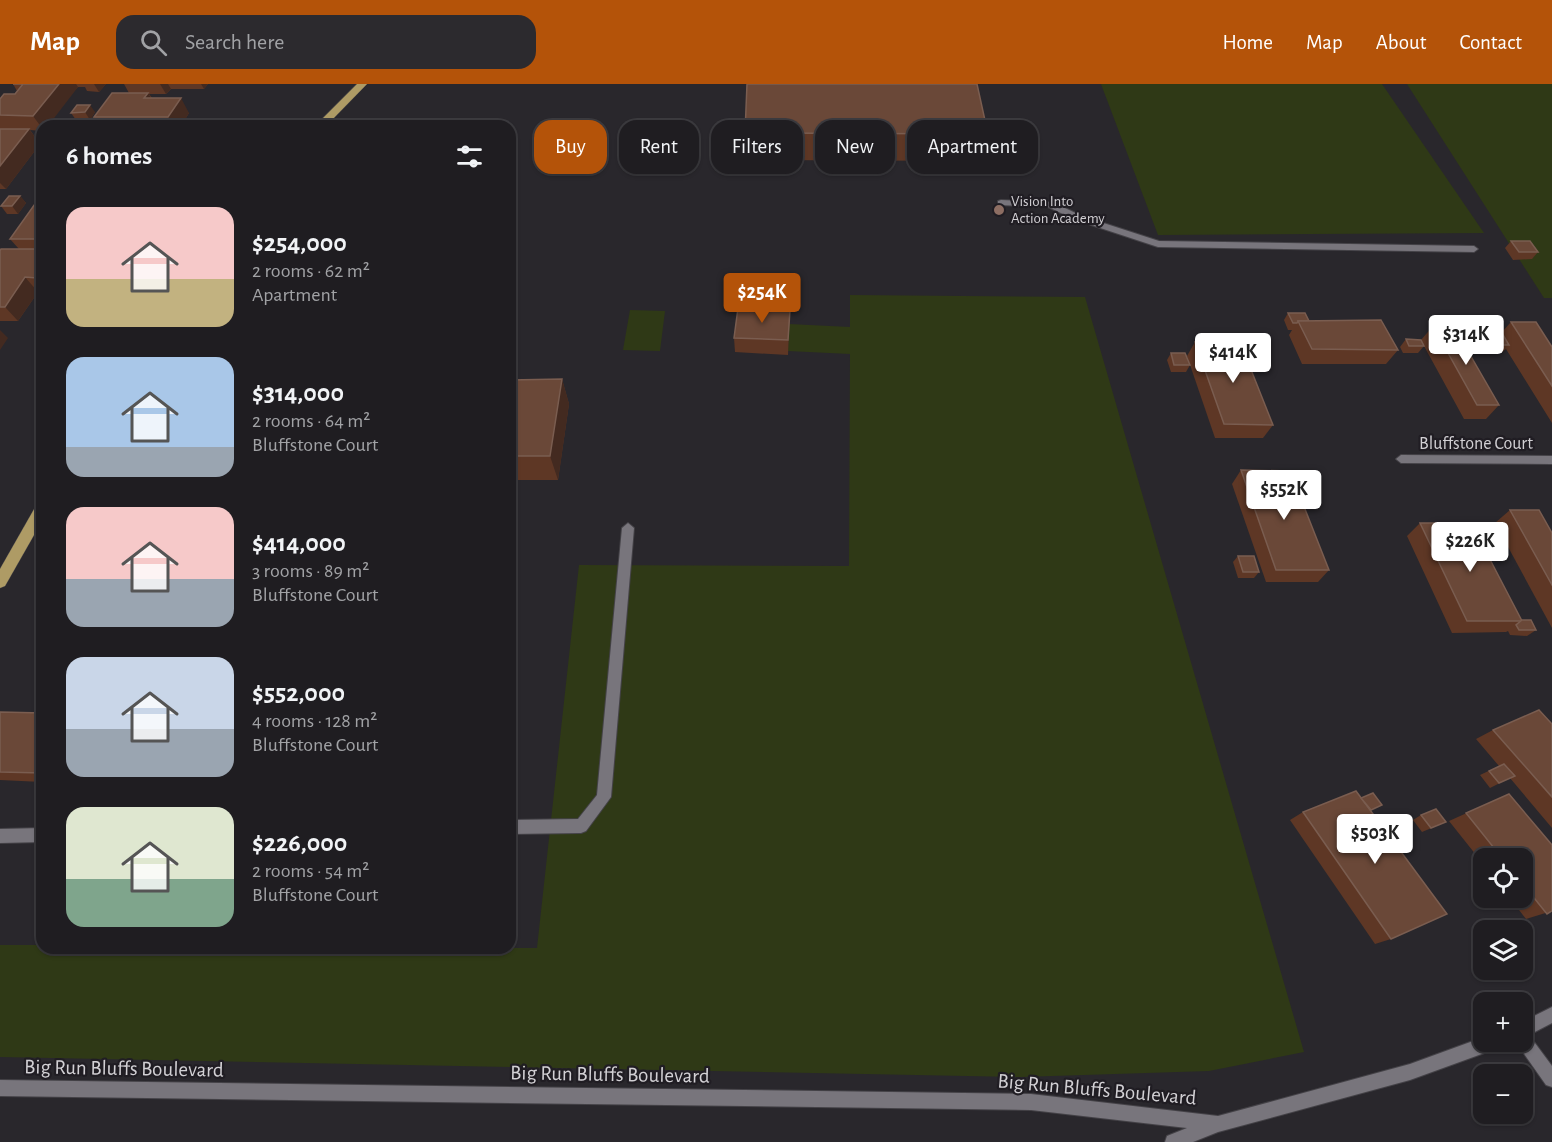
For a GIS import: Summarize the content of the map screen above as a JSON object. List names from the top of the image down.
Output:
{
  "streets": {
    "street": ["Bluffstone Court", "Big Run Bluffs Boulevard"]
  },
  "places": ["Vision Into Action Academy"],
  "page": {
    "header": "Map",
    "search": "Search here",
    "nav": [
      "Home",
      "Map",
      "About",
      "Contact"
    ],
    "chip": [
      "Buy",
      "Rent",
      "Filters",
      "New",
      "Apartment"
    ],
    "heading": "6 homes",
    "list": [
      {
        "name": "$254,000",
        "note": "2 rooms · 62 m² · Apartment"
      },
      {
        "name": "$314,000",
        "note": "2 rooms · 64 m² · Bluffstone Court"
      },
      {
        "name": "$414,000",
        "note": "3 rooms · 89 m² · Bluffstone Court"
      },
      {
        "name": "$552,000",
        "note": "4 rooms · 128 m² · Bluffstone Court"
      },
      {
        "name": "$226,000",
        "note": "2 rooms · 54 m² · Bluffstone Court"
      }
    ],
    "price": [
      "$254K",
      "$314K",
      "$414K",
      "$552K",
      "$226K",
      "$503K"
    ],
    "map_buttons": ["+", "−"]
  }
}
